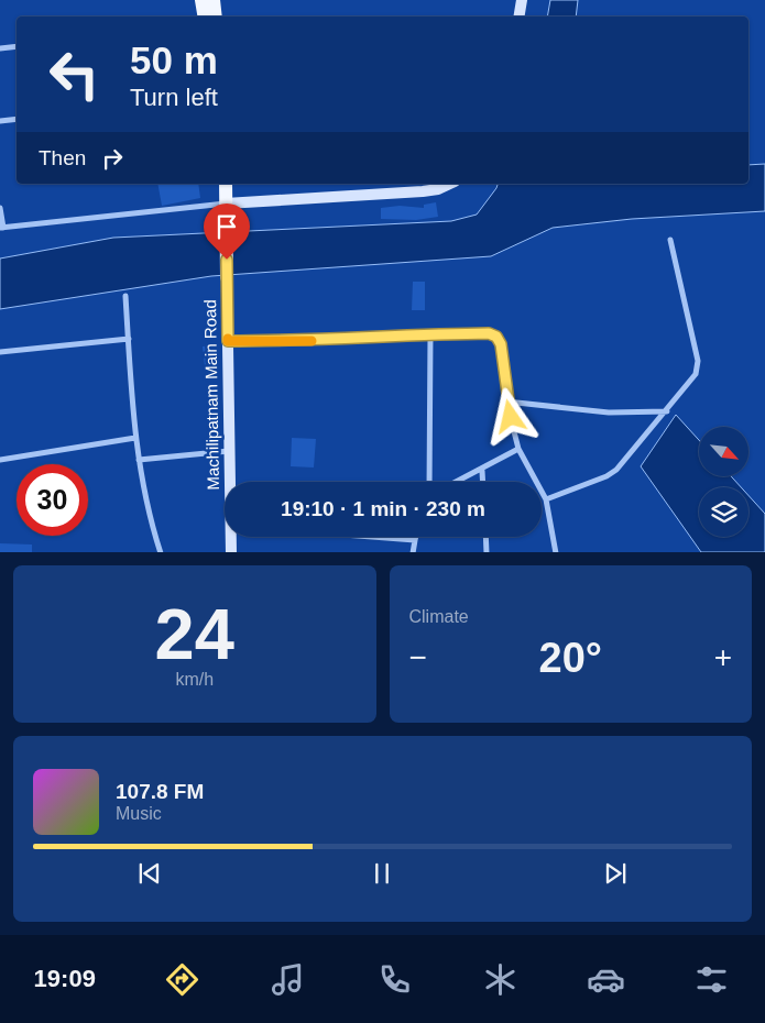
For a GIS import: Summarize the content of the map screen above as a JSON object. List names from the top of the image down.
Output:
{
  "streets": {
    "main road": ["Machilipatnam Main Road"]
  },
  "north": "bottom right",
  "page": {
    "turn": ["50 m", "Turn left"],
    "then": "Then",
    "limit": "30",
    "trip": "19:10 · 1 min · 230 m",
    "tile": [
      ["24", "km/h"],
      "Climate"
    ],
    "heat": ["−", "20°", "+"],
    "song": ["107.8 FM", "Music"],
    "tabs": "19:09"
  }
}
